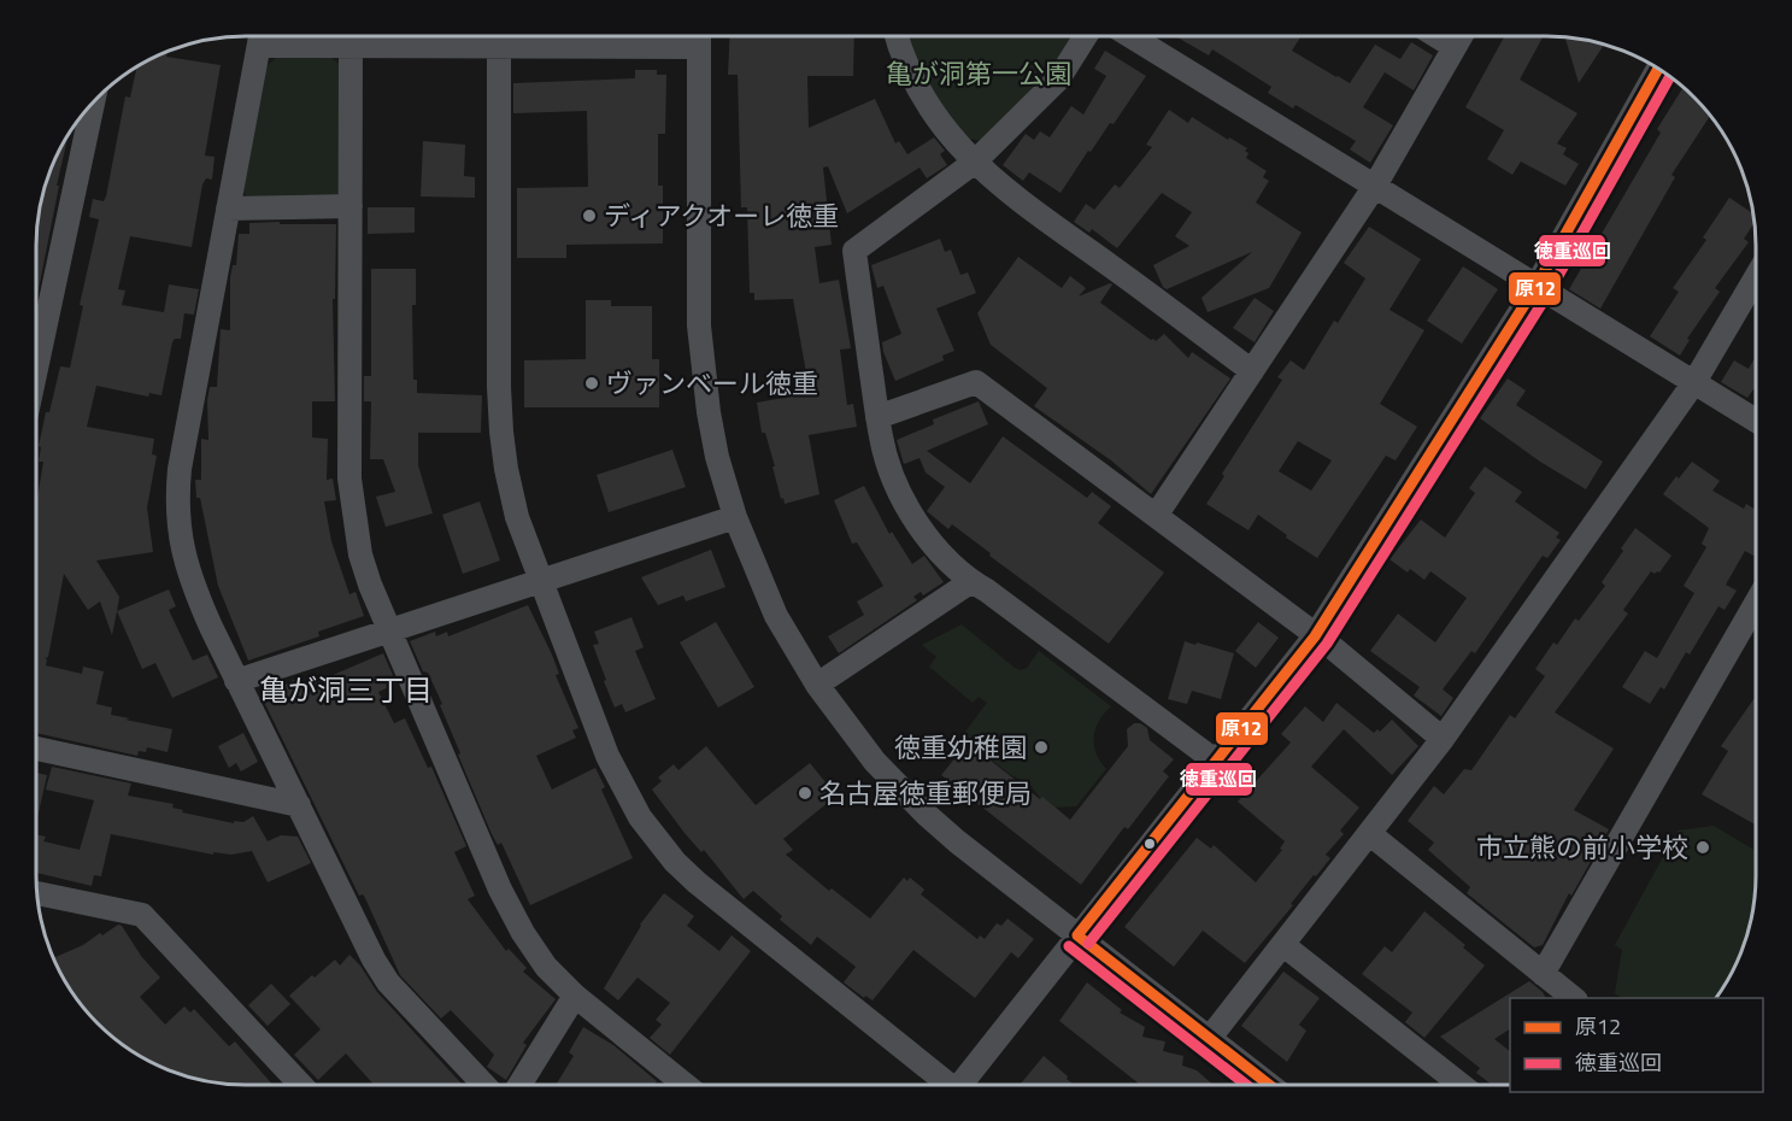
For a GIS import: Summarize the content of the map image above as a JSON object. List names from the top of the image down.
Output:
{
  "districts": ["亀が洞三丁目"],
  "parks": ["亀が洞第一公園"],
  "places": [
    "ディアクオーレ徳重",
    "ヴァンベール徳重",
    "徳重幼稚園",
    "名古屋徳重郵便局",
    "市立熊の前小学校"
  ],
  "lines": ["transit line 原12", "transit line 徳重巡回"],
  "legend": ["原12", "徳重巡回"]
}
